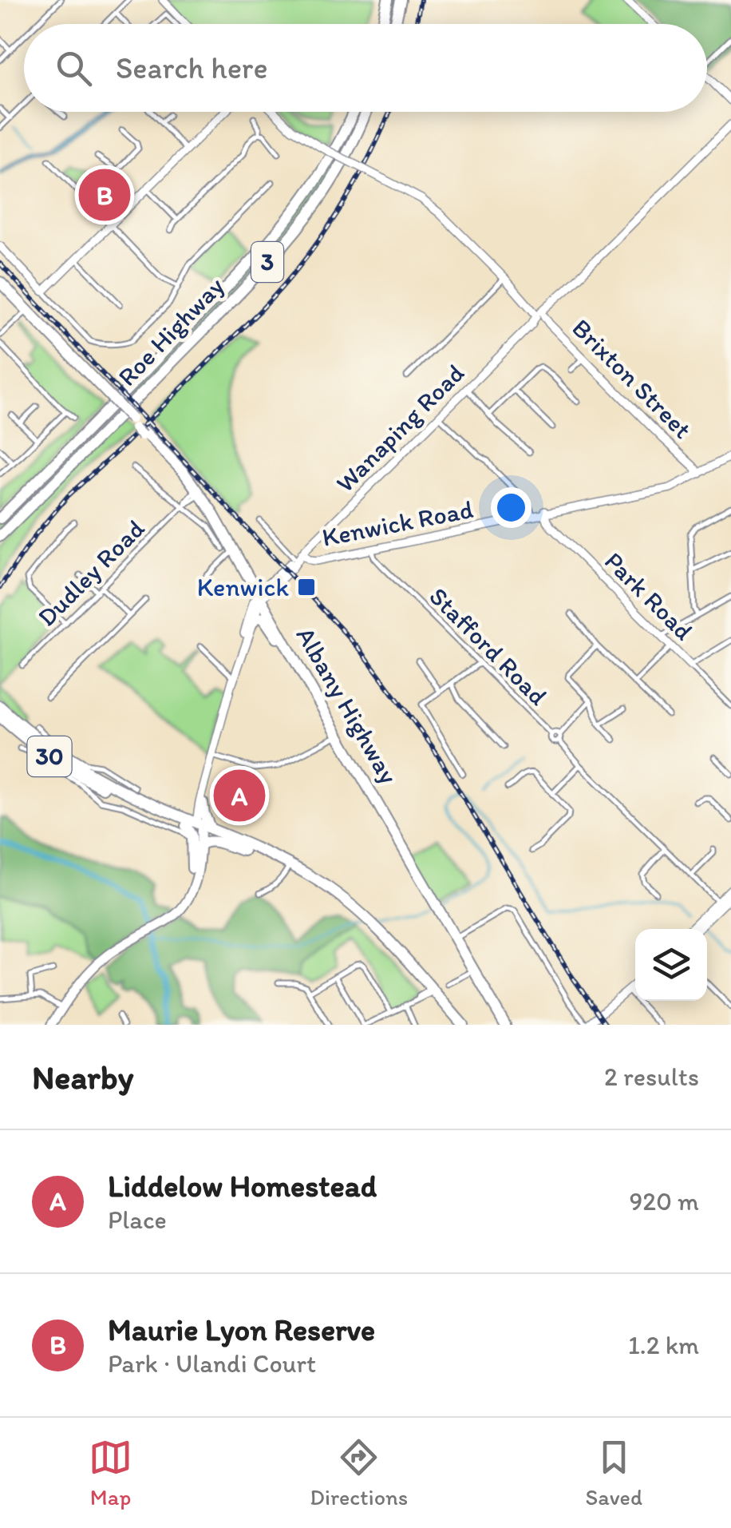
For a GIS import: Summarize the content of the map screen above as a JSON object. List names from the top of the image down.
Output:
{
  "streets": {
    "highway": [
      "3",
      "Roe Highway",
      "Albany Highway",
      "30"
    ],
    "main road": [
      "Brixton Street",
      "Wanaping Road",
      "Kenwick Road",
      "Park Road"
    ],
    "street": ["Dudley Road", "Stafford Road"]
  },
  "crossings": [
    ["Brixton Street", "Wanaping Road"],
    ["Brixton Street", "Kenwick Road"],
    ["Wanaping Road", "Kenwick Road"],
    ["Wanaping Road", "Albany Highway"],
    ["Kenwick Road", "Park Road"],
    ["Kenwick Road", "Stafford Road"],
    ["Dudley Road", "Albany Highway"]
  ],
  "places": {
    "transit": ["Kenwick"]
  },
  "page": {
    "search": "Search here",
    "pins": ["B", "A"],
    "heading": ["Nearby", "2 results"],
    "list": [
      {
        "mark": "A",
        "name": "Liddelow Homestead",
        "note": "Place",
        "value": "920 m"
      },
      {
        "mark": "B",
        "name": "Maurie Lyon Reserve",
        "note": "Park · Ulandi Court",
        "value": "1.2 km"
      }
    ],
    "nav": ["Map", "Directions", "Saved"]
  }
}
